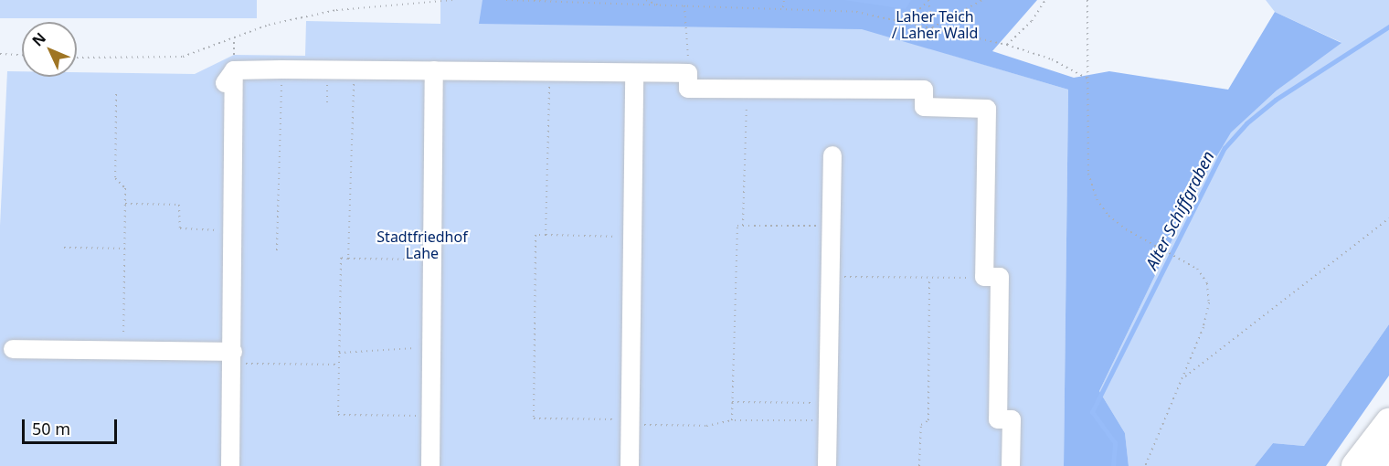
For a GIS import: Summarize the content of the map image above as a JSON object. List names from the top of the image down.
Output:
{
  "water": ["Alter Schiffgraben"],
  "parks": ["Laher Teich / Laher Wald", "Stadtfriedhof Lahe"],
  "scale_bar": "50 m",
  "north": "top left"
}
